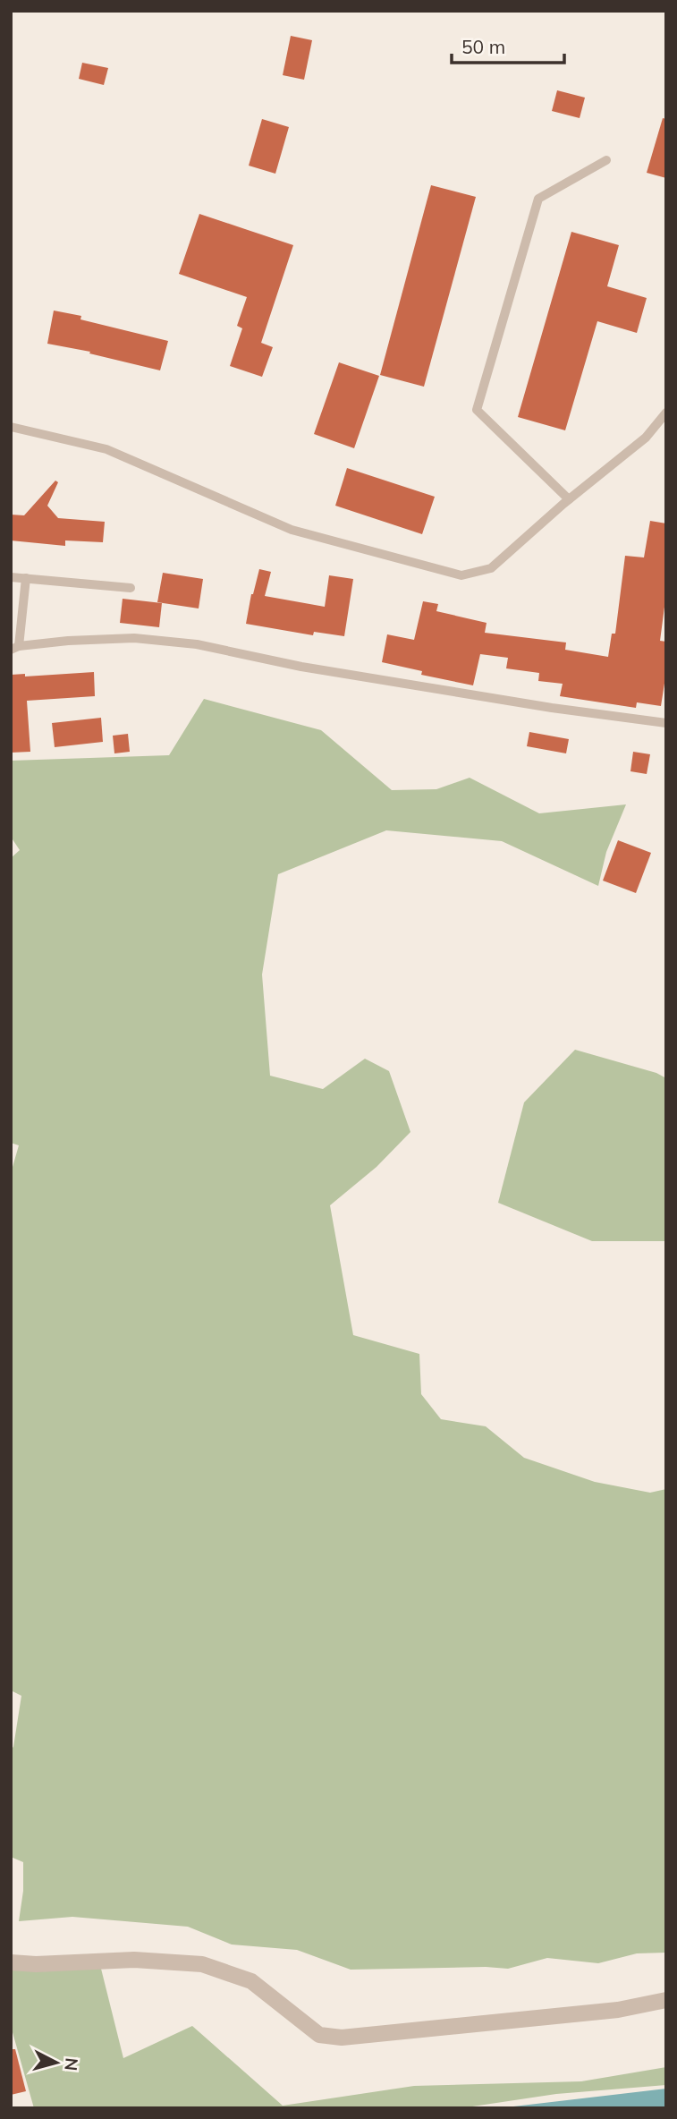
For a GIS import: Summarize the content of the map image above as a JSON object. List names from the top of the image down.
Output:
{
  "scale_bar": "50 m",
  "north": "right"
}
